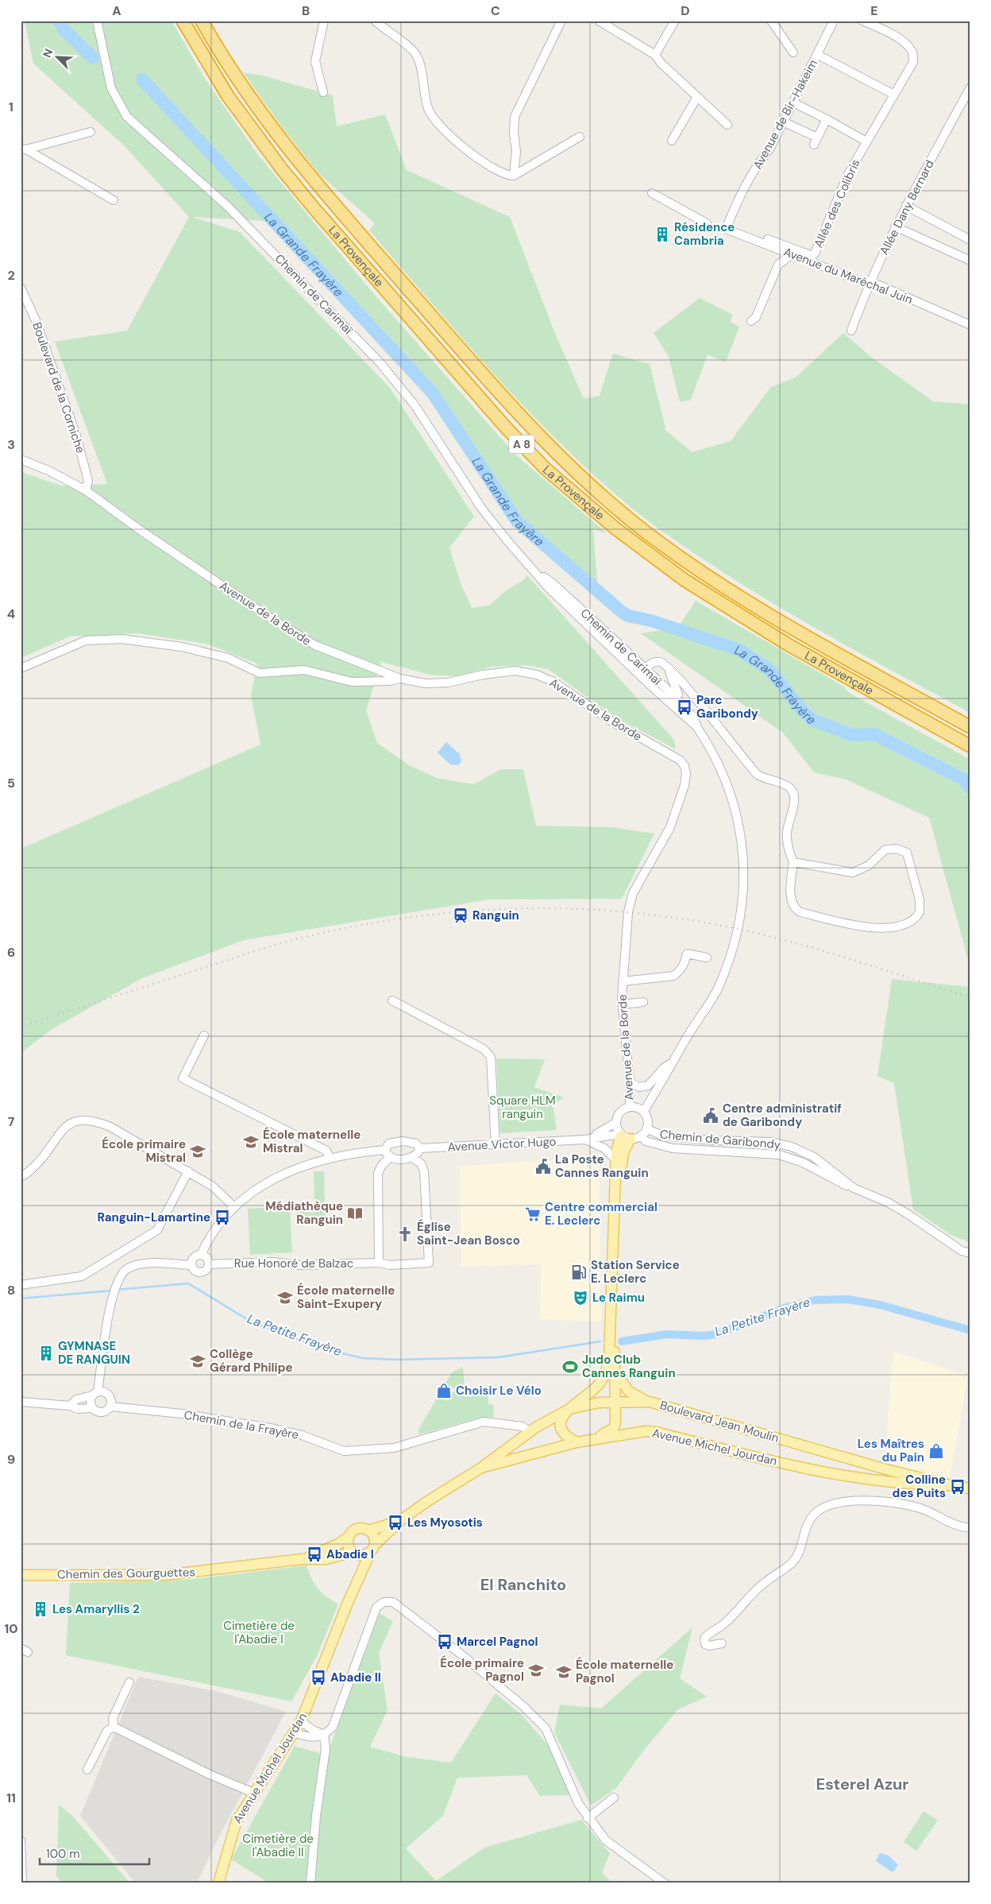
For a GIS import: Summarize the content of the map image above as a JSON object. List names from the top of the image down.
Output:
{
  "streets": {
    "highway": ["La Provençale", "A 8"],
    "main road": ["Boulevard Jean Moulin", "Avenue Michel Jourdan", "Chemin des Gourguettes"],
    "street": [
      "Avenue de Bir-Hakeim",
      "Allée des Colibris",
      "Allée Dany Bernard",
      "Avenue du Maréchal Juin",
      "Chemin de Carimaï",
      "Boulevard de la Corniche",
      "Avenue de la Borde",
      "Chemin de Garibondy",
      "Avenue Victor Hugo",
      "Rue Honoré de Balzac",
      "Chemin de la Frayère"
    ]
  },
  "crossings": [
    ["Avenue de Bir-Hakeim", "Allée des Colibris"],
    ["Avenue de Bir-Hakeim", "Avenue du Maréchal Juin"],
    ["Allée des Colibris", "Avenue du Maréchal Juin"],
    ["Allée Dany Bernard", "Avenue du Maréchal Juin"],
    ["Chemin de Carimaï", "Avenue de la Borde"],
    ["Chemin de Carimaï", "Chemin de Garibondy"],
    ["Chemin de Carimaï", "Avenue Victor Hugo"],
    ["Boulevard de la Corniche", "Avenue de la Borde"],
    ["Avenue de la Borde", "Chemin de Garibondy"],
    ["Avenue de la Borde", "Avenue Victor Hugo"],
    ["Chemin de Garibondy", "Avenue Victor Hugo"],
    ["Boulevard Jean Moulin", "Chemin de la Frayère"],
    ["Boulevard Jean Moulin", "Avenue Michel Jourdan"],
    ["Avenue Michel Jourdan", "Chemin des Gourguettes"]
  ],
  "districts": ["El Ranchito", "Esterel Azur"],
  "water": ["La Grande Frayère", "La Petite Frayère"],
  "parks": ["Square HLM ranguin", "Cimetière de l'Abadie I", "Cimetière de l'Abadie II"],
  "places": {
    "building": ["Résidence Cambria", "GYMNASE DE RANGUIN", "Les Amaryllis 2"],
    "bus stop": [
      "Parc Garibondy",
      "Ranguin-Lamartine",
      "Colline des Puits",
      "Les Myosotis",
      "Abadie I",
      "Marcel Pagnol",
      "Abadie II"
    ],
    "station": ["Ranguin"],
    "public building": ["Centre administratif de Garibondy", "La Poste Cannes Ranguin"],
    "school or university": [
      "École maternelle Mistral",
      "École primaire Mistral",
      "École maternelle Saint-Exupery",
      "Collège Gérard Philipe",
      "École primaire Pagnol",
      "École maternelle Pagnol"
    ],
    "library": ["Médiathèque Ranguin"],
    "supermarket": ["Centre commercial E. Leclerc"],
    "church": ["Église Saint-Jean Bosco"],
    "fuel station": ["Station Service E. Leclerc"],
    "theatre": ["Le Raimu"],
    "sports": ["Judo Club Cannes Ranguin"],
    "shop": ["Choisir Le Vélo", "Les Maîtres du Pain"]
  },
  "scale_bar": "100 m",
  "north": "top left",
  "grid": {
    "columns": [
      "A",
      "B",
      "C",
      "D",
      "E"
    ],
    "rows": [
      "1",
      "2",
      "3",
      "4",
      "5",
      "6",
      "7",
      "8",
      "9",
      "10",
      "11"
    ]
  }
}
